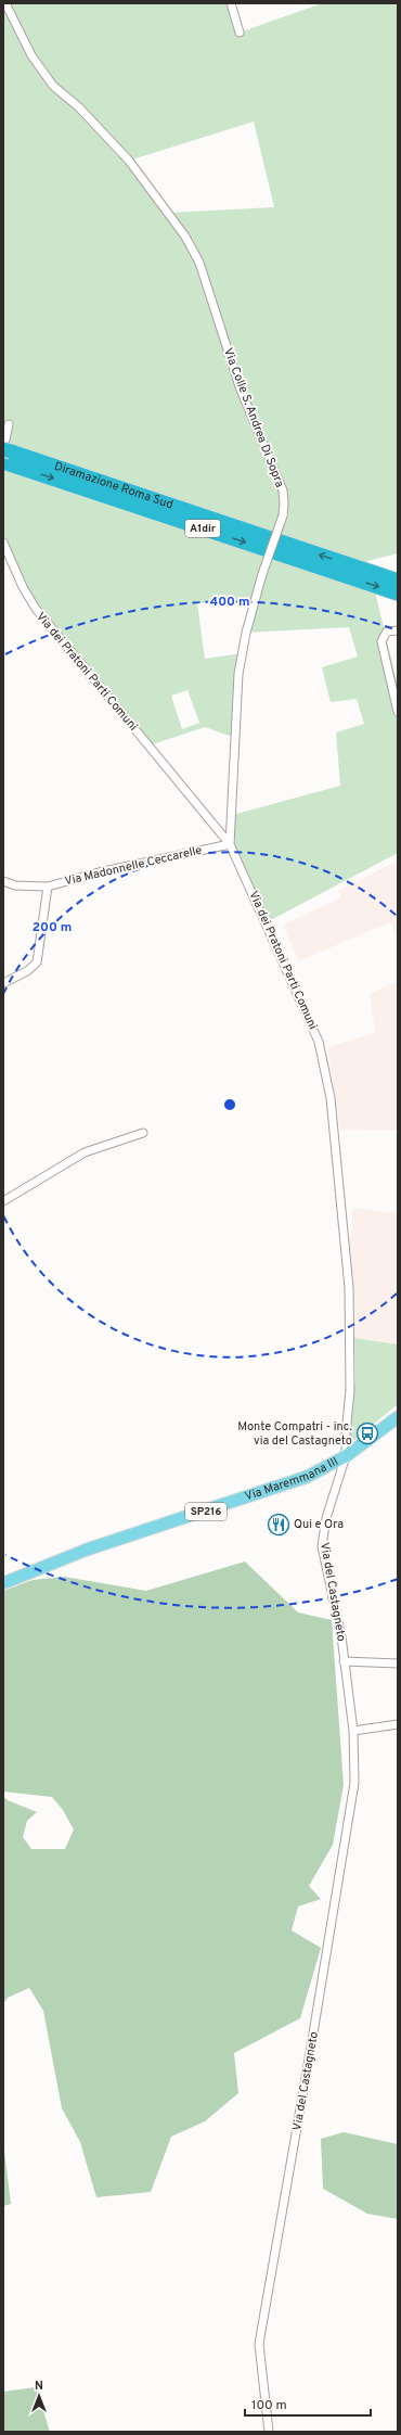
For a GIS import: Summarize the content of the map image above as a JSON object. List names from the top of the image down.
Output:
{
  "streets": {
    "highway": ["Diramazione Roma Sud", "A1dir"],
    "main road": ["Via Maremmana III", "SP216"],
    "street": [
      "Via Colle S. Andrea Di Sopra",
      "Via dei Pratoni Parti Comuni",
      "Via Madonnelle Ceccarelle",
      "Via del Castagneto"
    ]
  },
  "crossings": [
    ["Via Colle S. Andrea Di Sopra", "Via dei Pratoni Parti Comuni"],
    ["Via Colle S. Andrea Di Sopra", "Via Madonnelle Ceccarelle"],
    ["Via dei Pratoni Parti Comuni", "Via Madonnelle Ceccarelle"],
    ["Via dei Pratoni Parti Comuni", "Via Maremmana III"],
    ["Via dei Pratoni Parti Comuni", "Via del Castagneto"],
    ["Via Maremmana III", "Via del Castagneto"]
  ],
  "places": {
    "bus stop": ["Monte Compatri - inc. via del Castagneto"],
    "restaurant": ["Qui e Ora"]
  },
  "scale_bar": "100 m",
  "north": "top",
  "rings": ["400 m", "200 m"]
}
